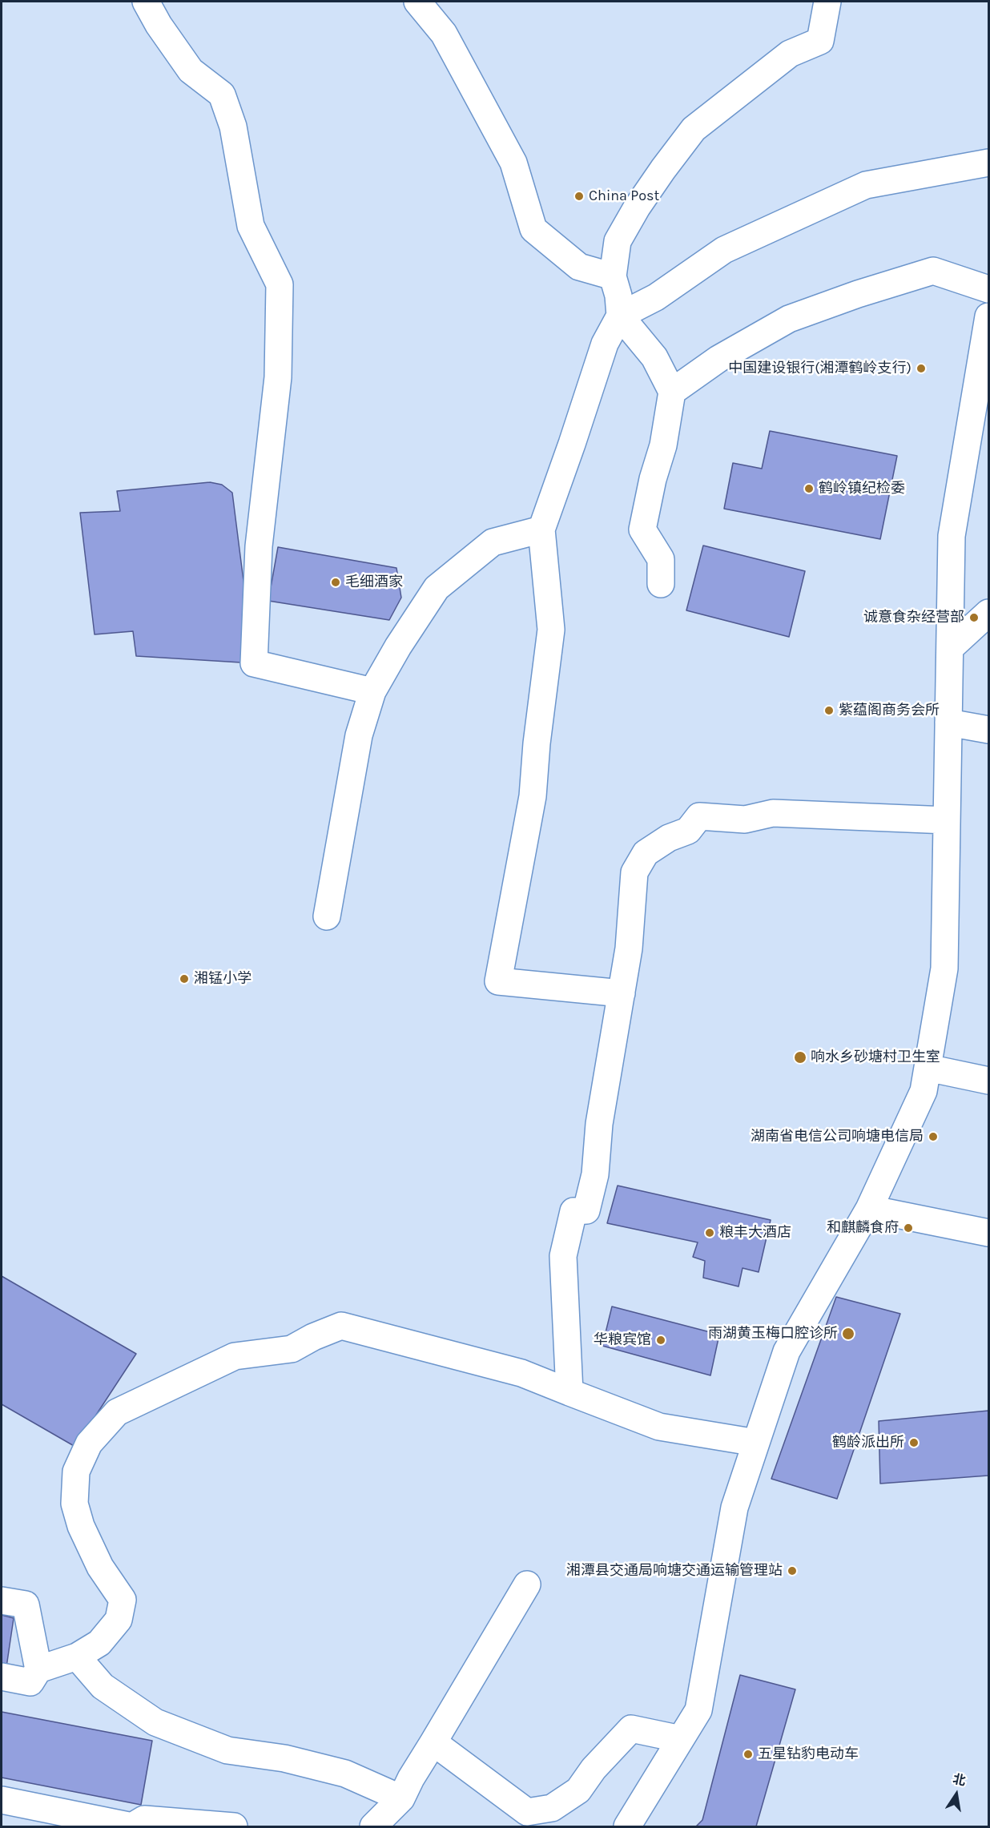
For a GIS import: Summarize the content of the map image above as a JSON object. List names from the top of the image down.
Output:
{
  "places": [
    "China Post",
    "中国建设银行(湘潭鹤岭支行)",
    "鹤岭镇纪检委",
    "毛细酒家",
    "诚意食杂经营部",
    "紫蕴阁商务会所",
    "湘锰小学",
    "响水乡砂塘村卫生室",
    "湖南省电信公司响塘电信局",
    "和麒麟食府",
    "粮丰大酒店",
    "雨湖黄玉梅口腔诊所",
    "华粮宾馆",
    "鹤龄派出所",
    "湘潭县交通局响塘交通运输管理站",
    "五星钻豹电动车"
  ],
  "north": "top"
}
